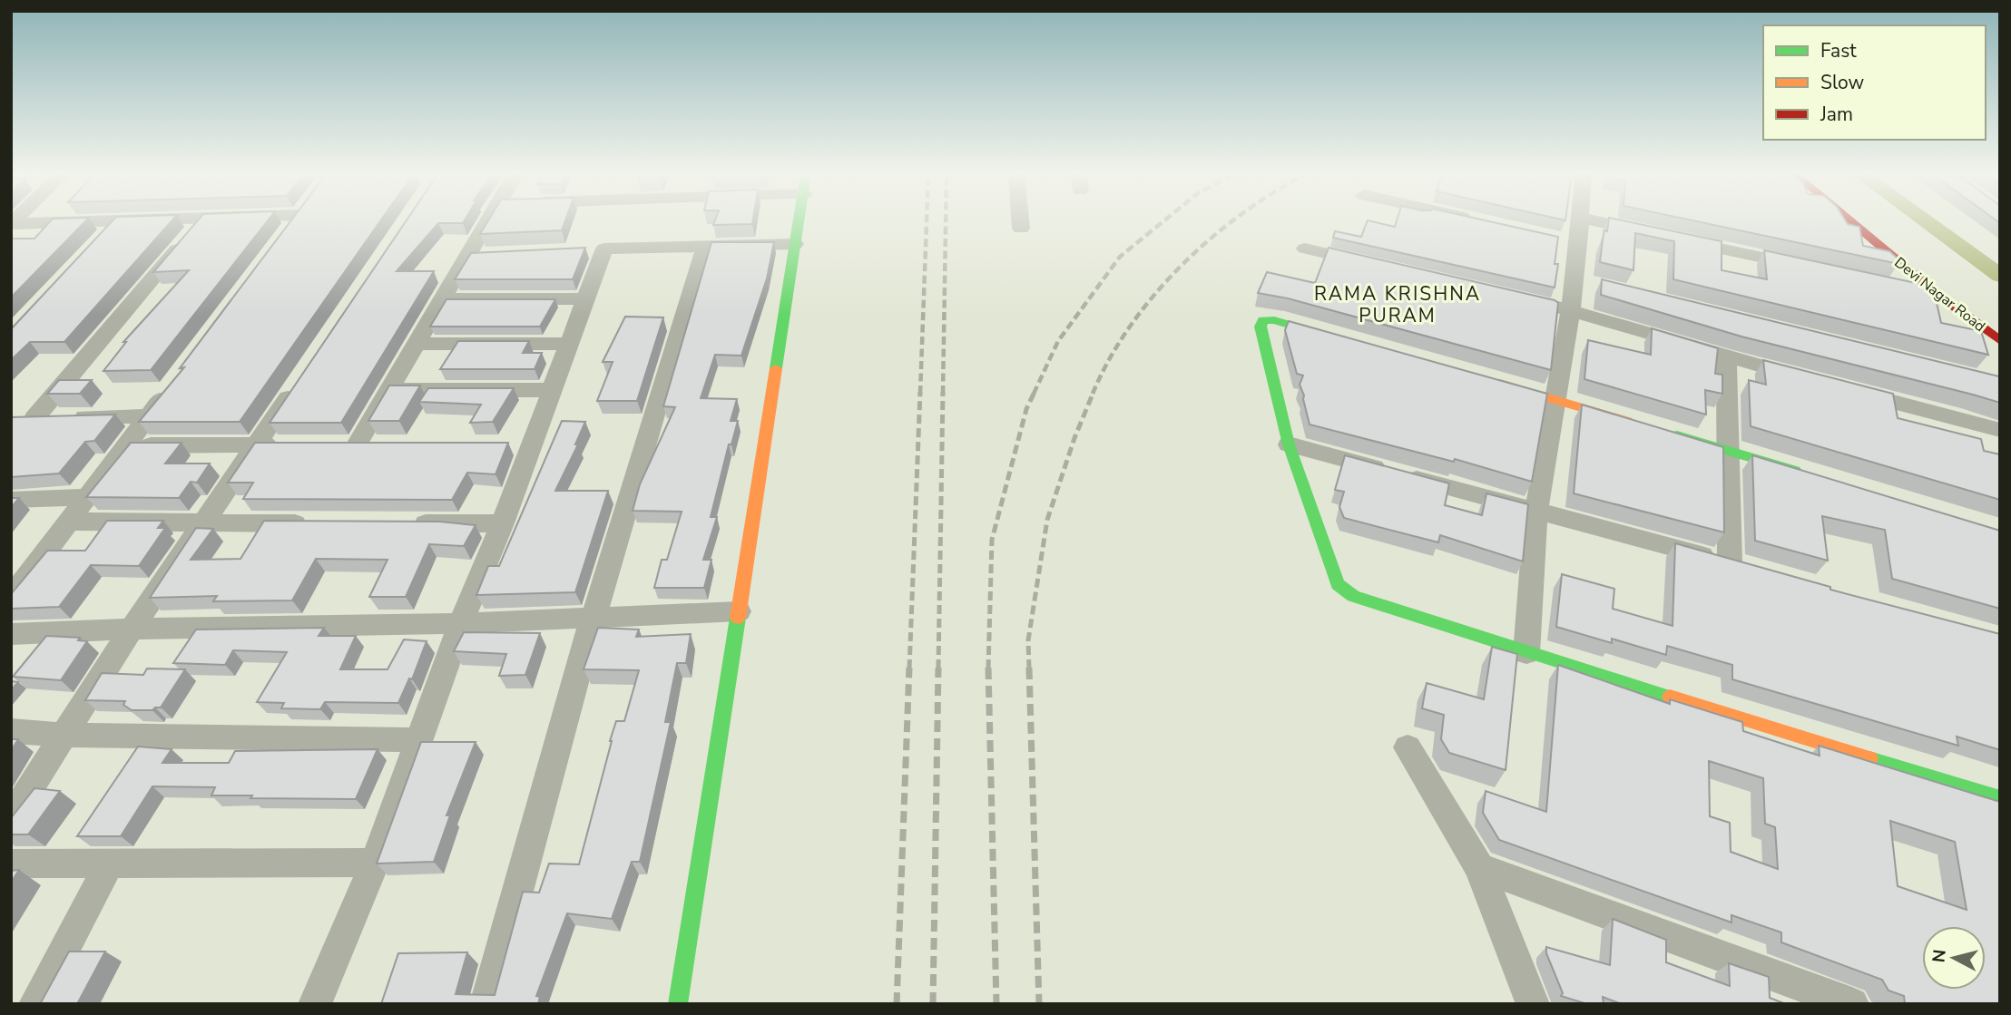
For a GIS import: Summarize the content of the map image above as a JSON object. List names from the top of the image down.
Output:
{
  "streets": {
    "street": ["Devi Nagar Road"]
  },
  "districts": ["RAMA KRISHNA PURAM"],
  "legend": ["Fast", "Slow", "Jam"],
  "north": "left"
}
